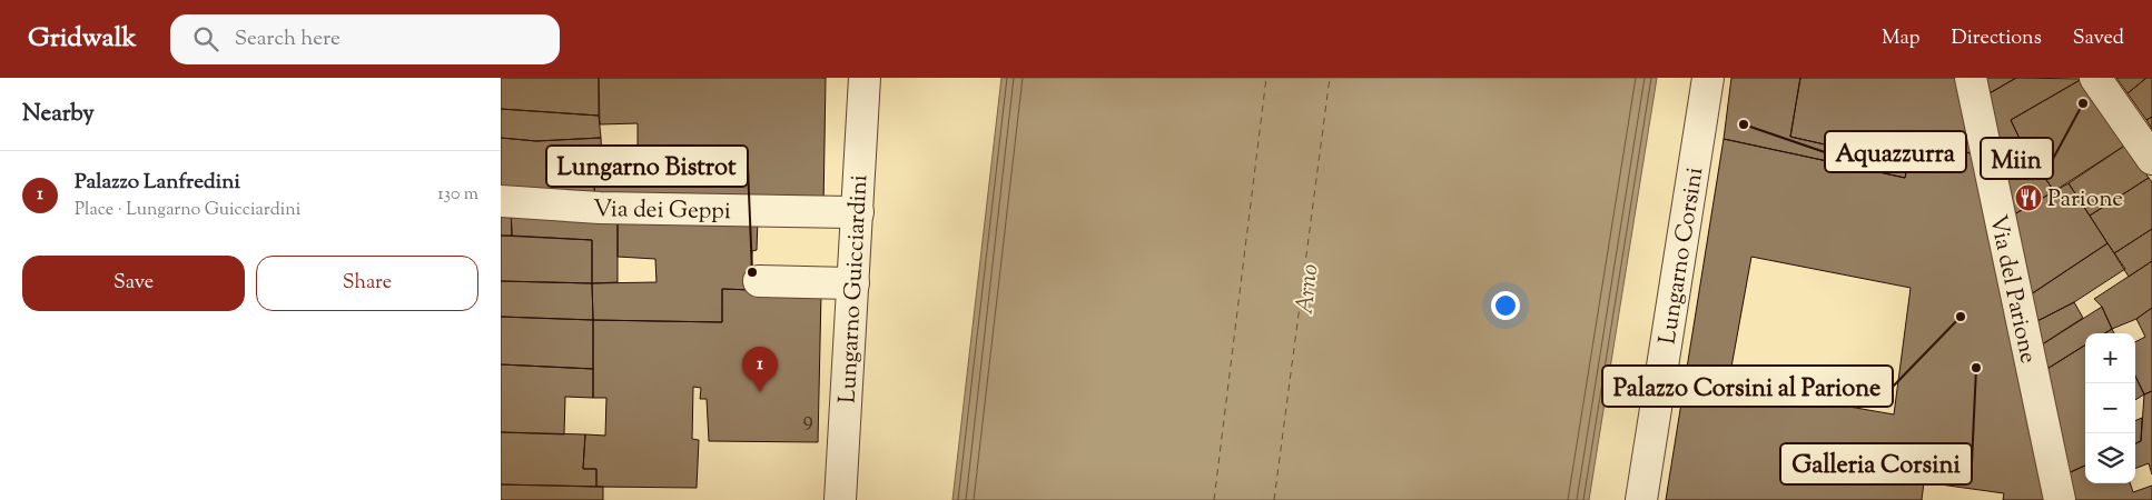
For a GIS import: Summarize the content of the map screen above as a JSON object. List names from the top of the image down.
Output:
{
  "streets": {
    "street": [
      "Via dei Geppi",
      "Lungarno Corsini",
      "Lungarno Guicciardini",
      "Via del Parione"
    ]
  },
  "crossings": [
    ["Via dei Geppi", "Lungarno Guicciardini"]
  ],
  "water": ["Arno"],
  "places": {
    "other": [
      "Miin",
      "Aquazzurra",
      "Lungarno Bistrot",
      "Palazzo Corsini al Parione",
      "Galleria Corsini"
    ],
    "restaurant": ["Parione"]
  },
  "house_numbers": ["9"],
  "page": {
    "header": "Gridwalk",
    "search": "Search here",
    "nav": ["Map", "Directions", "Saved"],
    "heading": "Nearby",
    "list": [
      {
        "mark": "1",
        "name": "Palazzo Lanfredini",
        "note": "Place · Lungarno Guicciardini",
        "value": "130 m"
      }
    ],
    "buttons": ["Save", "Share"],
    "map_buttons": ["+", "−"],
    "pins": "1"
  }
}
